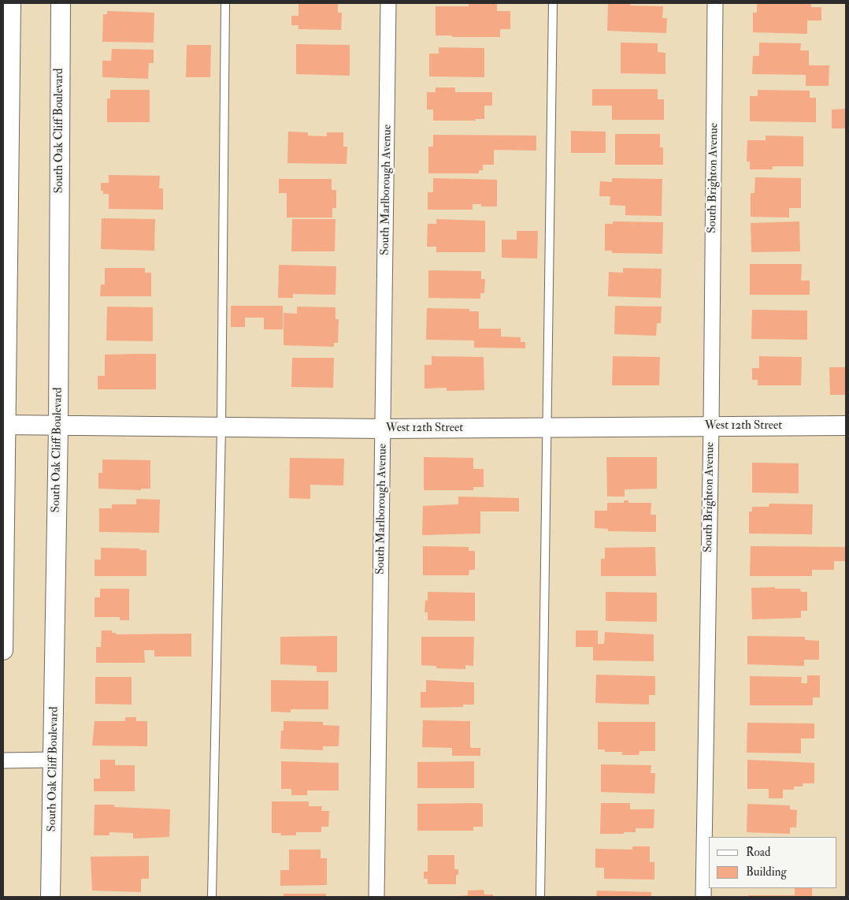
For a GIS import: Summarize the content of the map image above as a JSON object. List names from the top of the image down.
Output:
{
  "streets": {
    "street": [
      "South Oak Cliff Boulevard",
      "South Brighton Avenue",
      "South Marlborough Avenue",
      "West 12th Street"
    ]
  },
  "crossings": [
    ["South Oak Cliff Boulevard", "West 12th Street"],
    ["South Brighton Avenue", "West 12th Street"],
    ["South Marlborough Avenue", "West 12th Street"]
  ],
  "legend": ["Road", "Building"]
}
